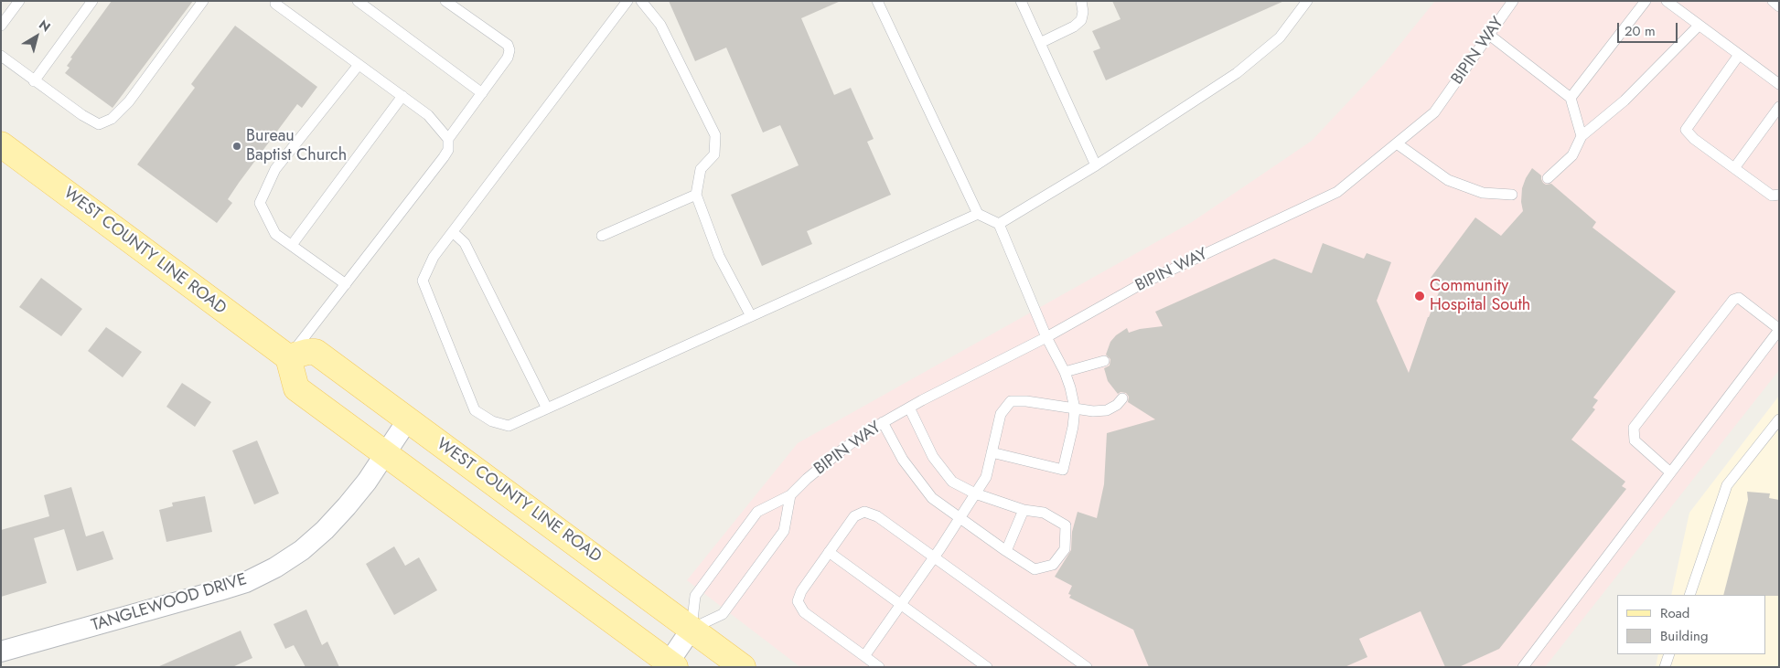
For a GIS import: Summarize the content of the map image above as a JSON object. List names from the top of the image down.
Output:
{
  "streets": {
    "main road": ["WEST COUNTY LINE ROAD"],
    "street": ["TANGLEWOOD DRIVE"],
    "lane": ["BIPIN WAY"]
  },
  "crossings": [
    ["BIPIN WAY", "WEST COUNTY LINE ROAD"],
    ["WEST COUNTY LINE ROAD", "TANGLEWOOD DRIVE"]
  ],
  "places": ["Bureau Baptist Church", "Community Hospital South"],
  "legend": ["Road", "Building"],
  "scale_bar": "20 m",
  "north": "top right"
}
